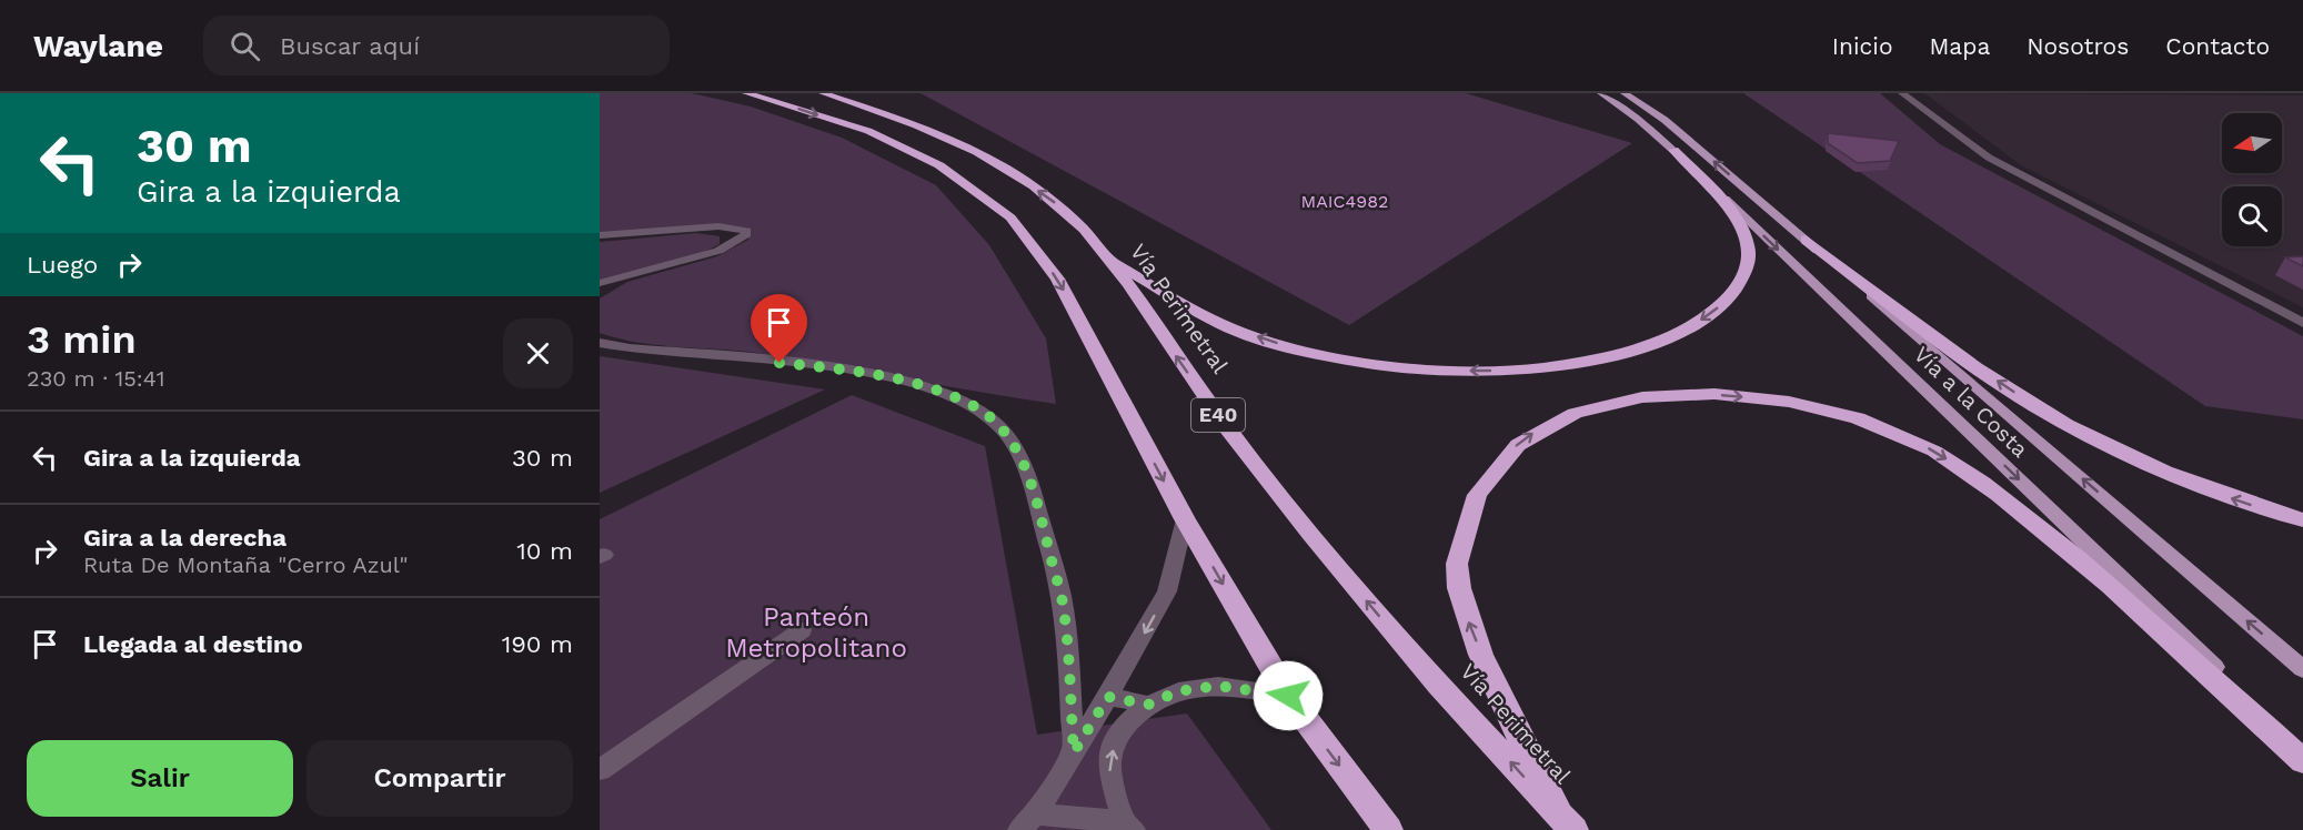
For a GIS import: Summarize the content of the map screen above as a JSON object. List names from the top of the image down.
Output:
{
  "streets": {
    "highway": ["Vía Perimetral", "E40"],
    "main road": ["Vía a la Costa"]
  },
  "parks": ["MAIC4982", "Panteón Metropolitano"],
  "north": "left",
  "page": {
    "header": "Waylane",
    "search": "Buscar aquí",
    "nav": [
      "Inicio",
      "Mapa",
      "Nosotros",
      "Contacto"
    ],
    "turn": ["30 m", "Gira a la izquierda"],
    "then": "Luego",
    "heading": ["3 min", "230 m · 15:41"],
    "list": [
      {
        "name": "Gira a la izquierda",
        "value": "30 m"
      },
      {
        "name": "Gira a la derecha",
        "note": "Ruta De Montaña \"Cerro Azul\"",
        "value": "10 m"
      },
      {
        "name": "Llegada al destino",
        "value": "190 m"
      }
    ],
    "buttons": ["Salir", "Compartir"]
  }
}
